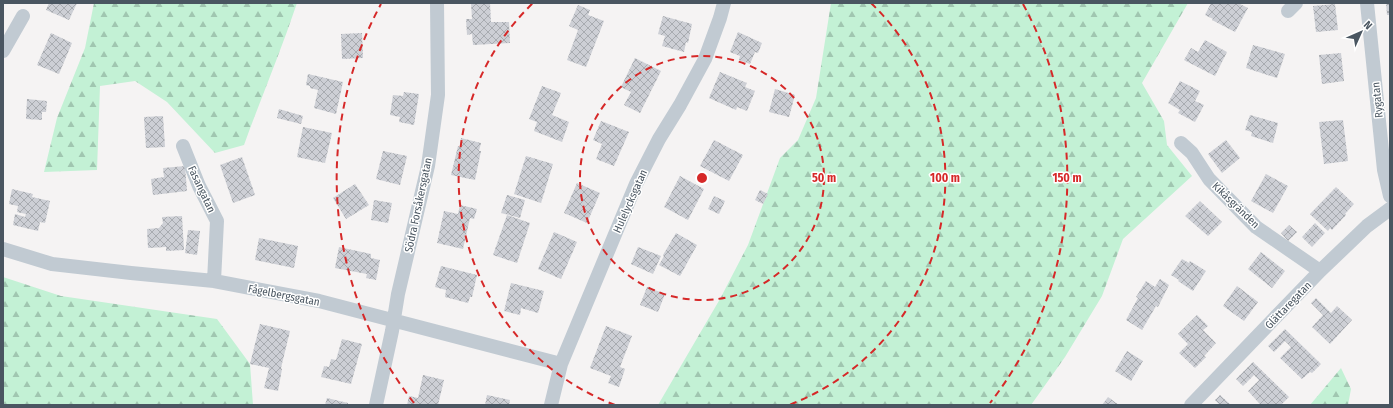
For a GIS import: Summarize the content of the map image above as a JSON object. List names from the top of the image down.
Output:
{
  "streets": {
    "street": [
      "Rygatan",
      "Fasangatan",
      "Hulelycksgatan",
      "Södra Forsåkersgatan",
      "Kikåsgränden",
      "Fågelbergsgatan",
      "Glättaregatan"
    ]
  },
  "crossings": [
    ["Fasangatan", "Fågelbergsgatan"],
    ["Hulelycksgatan", "Fågelbergsgatan"],
    ["Södra Forsåkersgatan", "Fågelbergsgatan"],
    ["Kikåsgränden", "Glättaregatan"]
  ],
  "north": "top right",
  "rings": ["50 m", "100 m", "150 m"]
}
